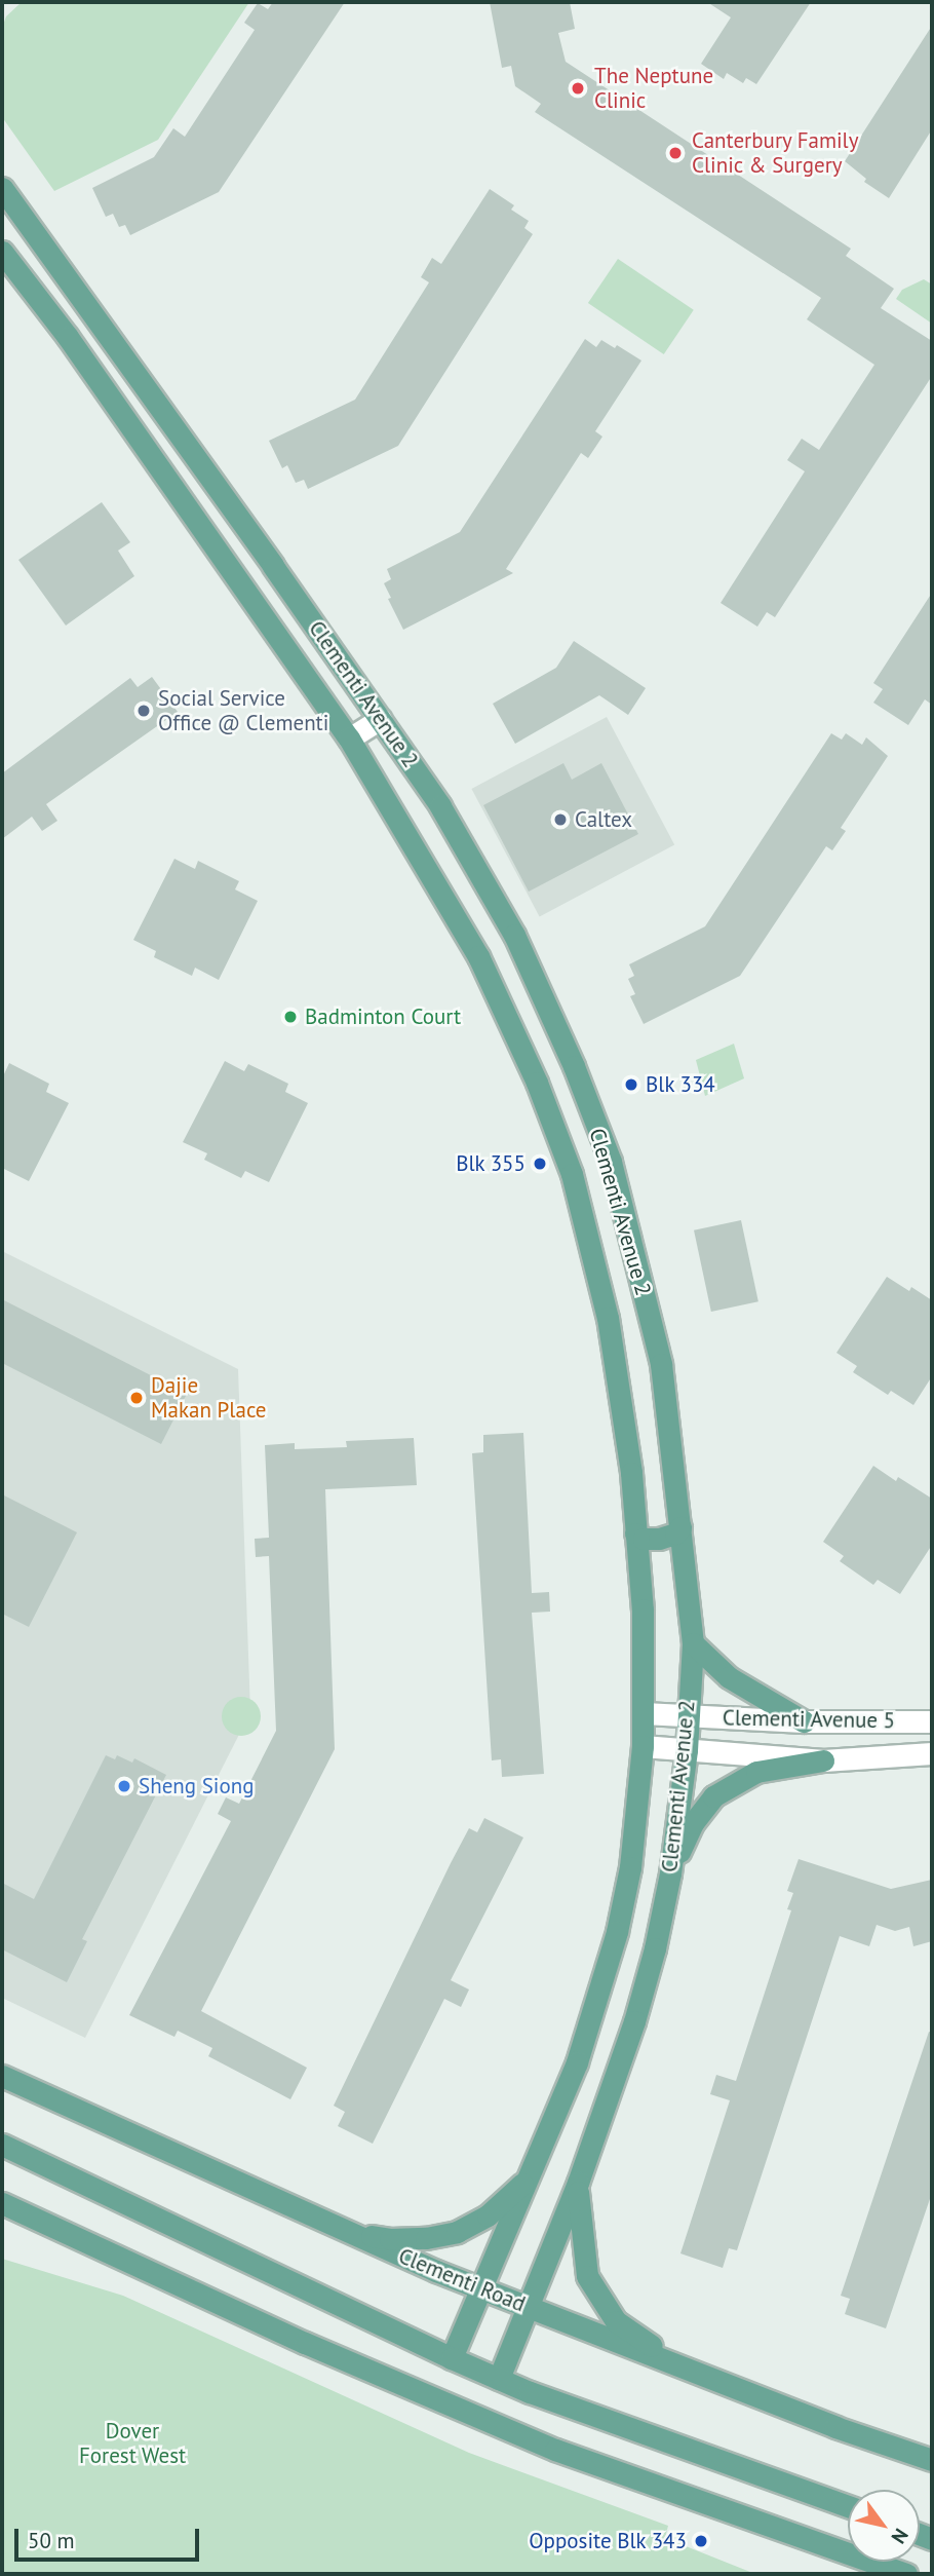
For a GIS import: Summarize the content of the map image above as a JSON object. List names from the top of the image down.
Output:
{
  "streets": {
    "main road": ["Clementi Avenue 2", "Clementi Road"],
    "street": ["Clementi Avenue 5"]
  },
  "crossings": [
    ["Clementi Avenue 2", "Clementi Avenue 5"],
    ["Clementi Avenue 2", "Clementi Road"]
  ],
  "parks": ["Dover Forest West"],
  "places": [
    "The Neptune Clinic",
    "Canterbury Family Clinic & Surgery",
    "Social Service Office @ Clementi",
    "Caltex",
    "Badminton Court",
    "Blk 334",
    "Blk 355",
    "Dajie Makan Place",
    "Sheng Siong",
    "Opposite Blk 343"
  ],
  "scale_bar": "50 m",
  "north": "bottom right"
}
